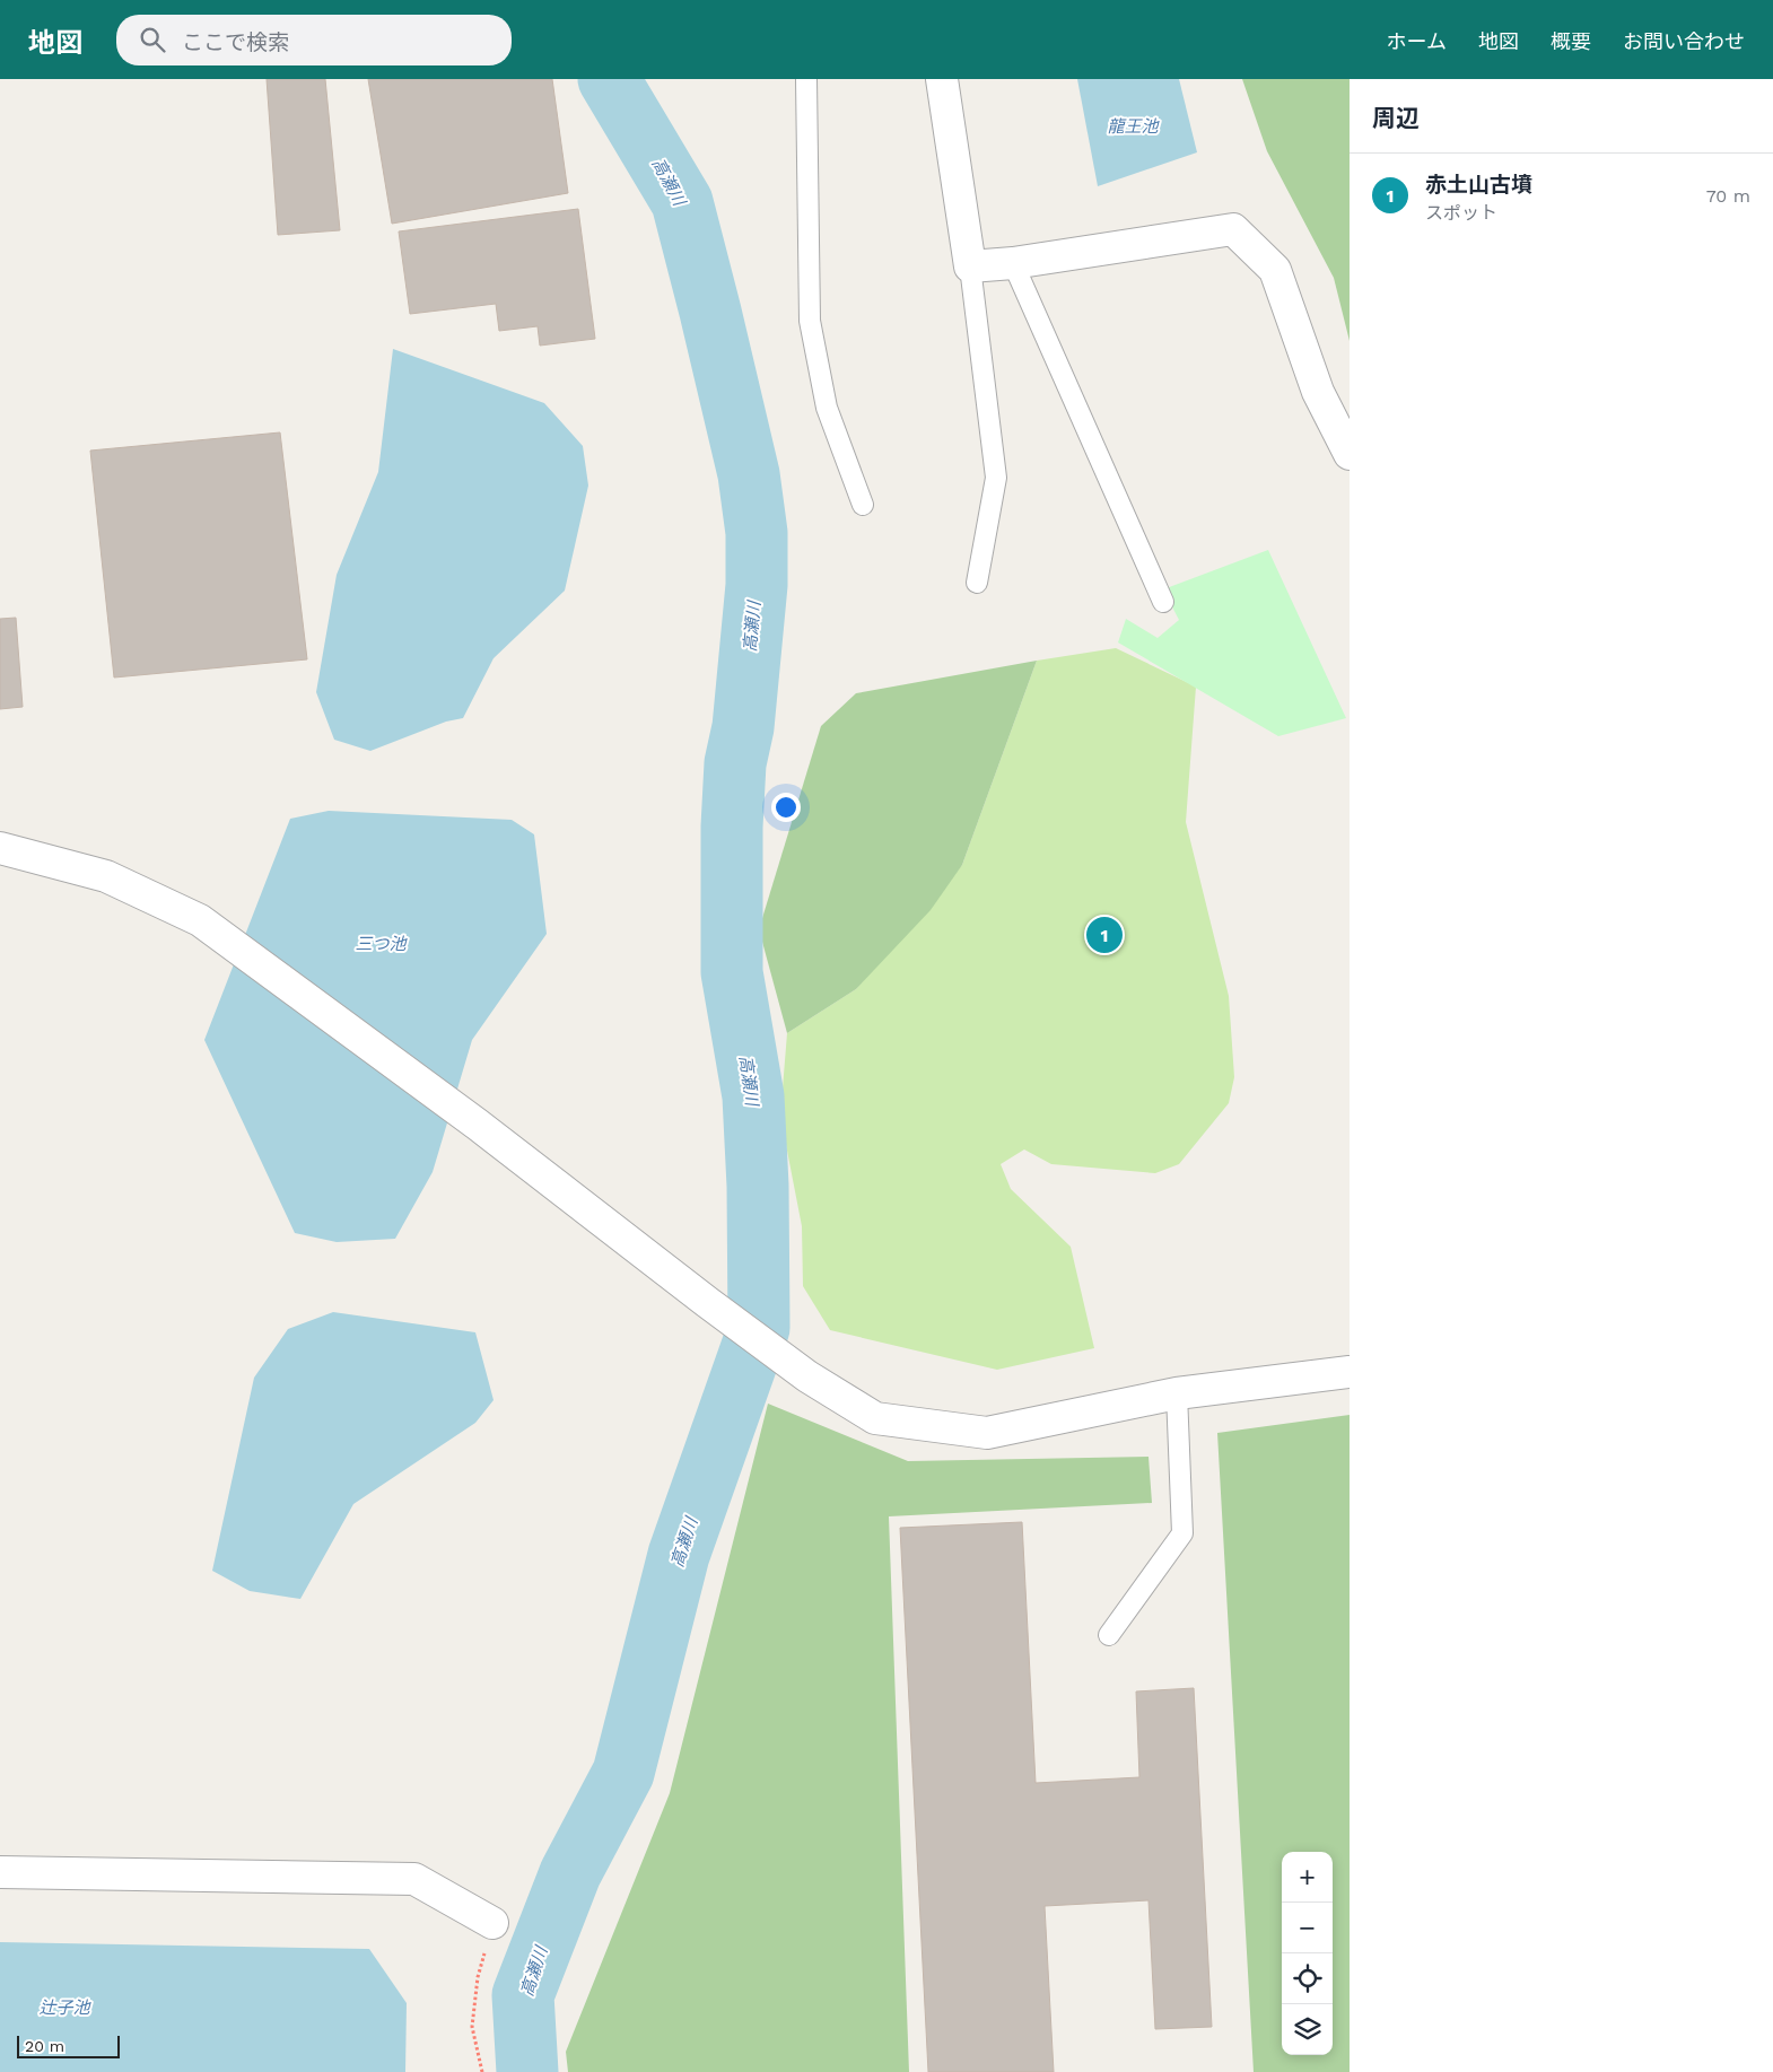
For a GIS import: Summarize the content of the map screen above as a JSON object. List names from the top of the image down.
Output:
{
  "water": [
    "龍王池",
    "高瀬川",
    "三つ池",
    "辻子池"
  ],
  "scale_bar": "20 m",
  "page": {
    "header": "地図",
    "search": "ここで検索",
    "nav": [
      "ホーム",
      "地図",
      "概要",
      "お問い合わせ"
    ],
    "heading": "周辺",
    "list": [
      {
        "mark": "1",
        "name": "赤土山古墳",
        "note": "スポット",
        "value": "70 m"
      }
    ],
    "pins": "1",
    "map_buttons": ["+", "−"],
    "scale": "20 m"
  }
}
